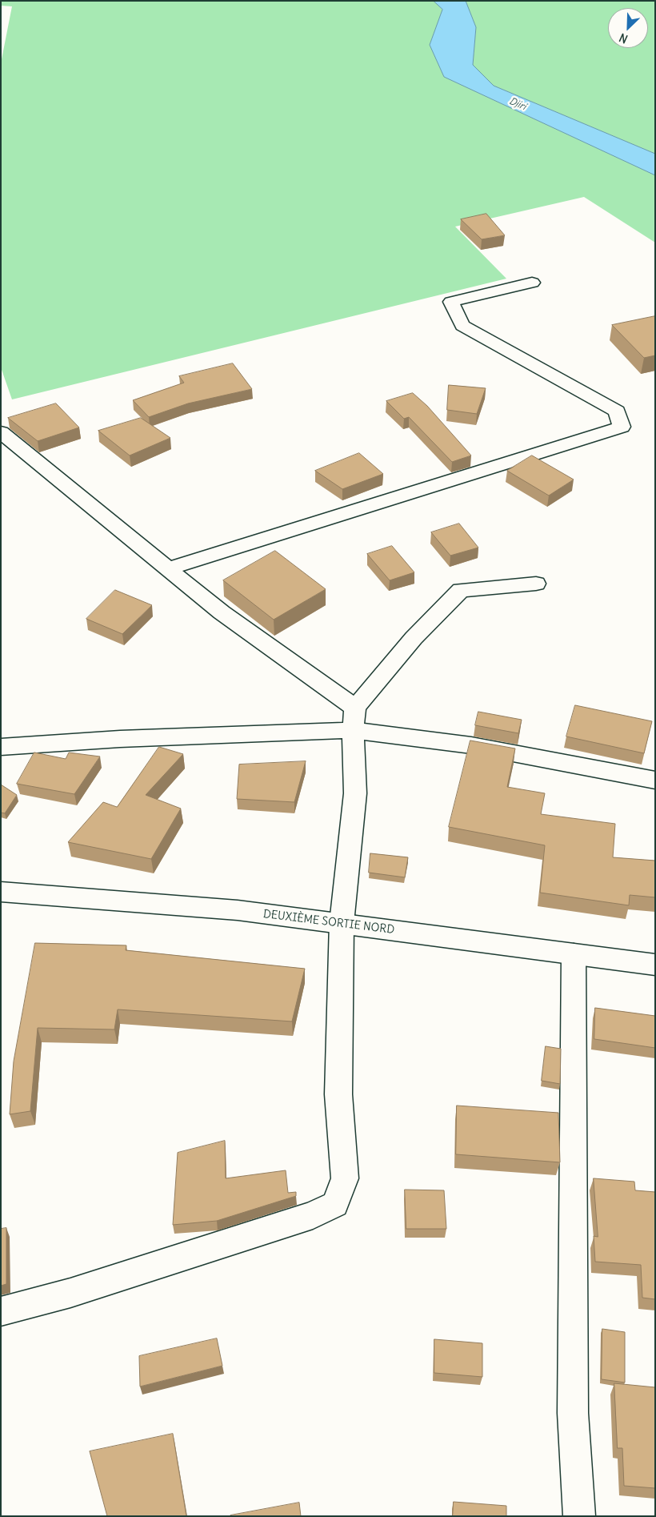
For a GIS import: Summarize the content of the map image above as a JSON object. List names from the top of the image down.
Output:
{
  "streets": {
    "street": ["DEUXIÈME SORTIE NORD"]
  },
  "water": ["Djiri"],
  "north": "bottom left"
}
